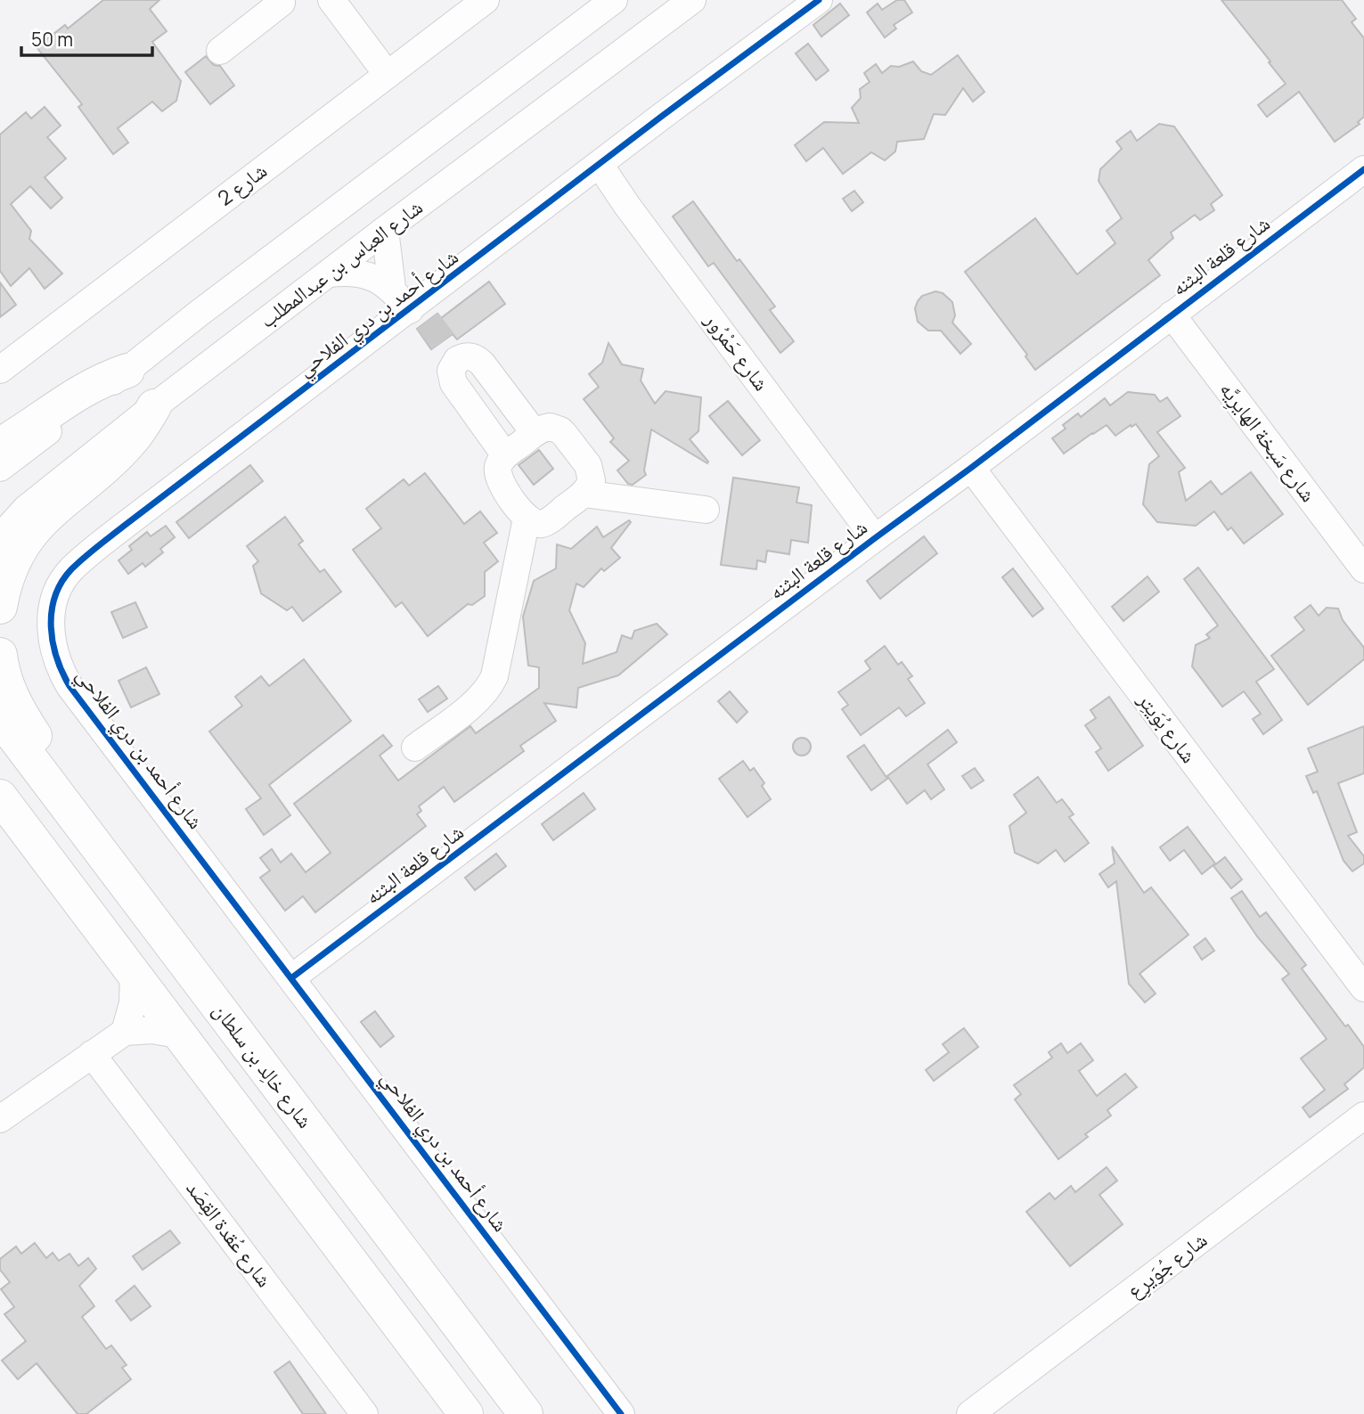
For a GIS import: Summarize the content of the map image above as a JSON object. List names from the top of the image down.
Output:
{
  "streets": {
    "main road": ["شارع خالِد بن سلطان"],
    "street": [
      "شارع 2",
      "شارع قلعة البثنه",
      "شارع العباس بن عبدالمطلب",
      "شارع أحمد بن دري الفلاحي",
      "شارع حَمْرُور",
      "شارع سَبخة الهايرِيَّه",
      "شارع بُوَيتِر",
      "شارع عُقدة القِصَد",
      "شارع جُوَيرِع"
    ]
  },
  "crossings": [
    ["شارع قلعة البثنه", "شارع أحمد بن دري الفلاحي"],
    ["شارع قلعة البثنه", "شارع حَمْرُور"],
    ["شارع قلعة البثنه", "شارع سَبخة الهايرِيَّه"],
    ["شارع قلعة البثنه", "شارع بُوَيتِر"],
    ["شارع العباس بن عبدالمطلب", "شارع أحمد بن دري الفلاحي"],
    ["شارع أحمد بن دري الفلاحي", "شارع حَمْرُور"]
  ],
  "scale_bar": "50 m"
}
